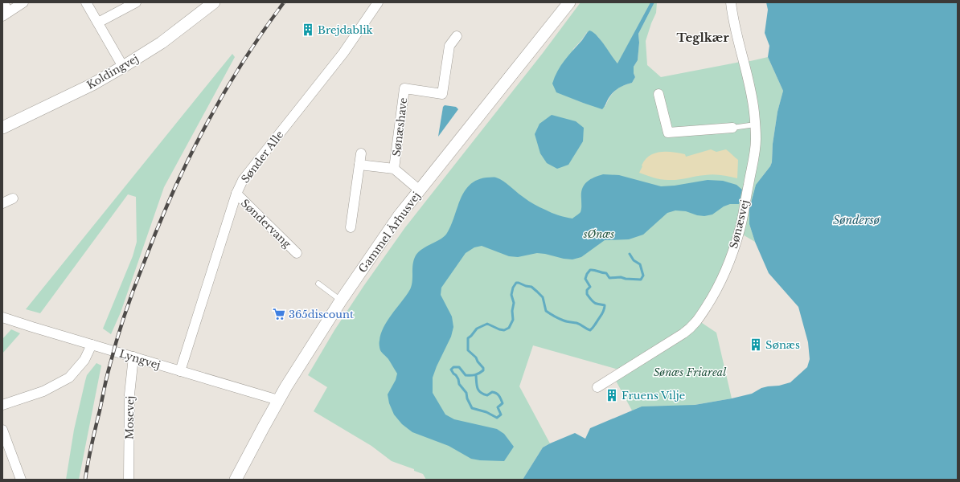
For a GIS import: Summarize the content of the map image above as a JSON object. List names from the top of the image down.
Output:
{
  "streets": {
    "street": [
      "Koldingvej",
      "Sønæshave",
      "Sønder Alle",
      "Søndervang",
      "Sønæsvej",
      "Gammel Århusvej",
      "Lyngvej",
      "Mosevej"
    ]
  },
  "crossings": [
    ["Sønæshave", "Gammel Århusvej"],
    ["Sønder Alle", "Søndervang"],
    ["Sønder Alle", "Lyngvej"],
    ["Gammel Århusvej", "Lyngvej"],
    ["Lyngvej", "Mosevej"]
  ],
  "districts": ["Teglkær"],
  "water": ["Søndersø"],
  "parks": ["sØnæs", "Sønæs Friareal"],
  "places": {
    "building": ["Brejdablik", "Sønæs", "Fruens Vilje"],
    "supermarket": ["365discount"]
  }
}
